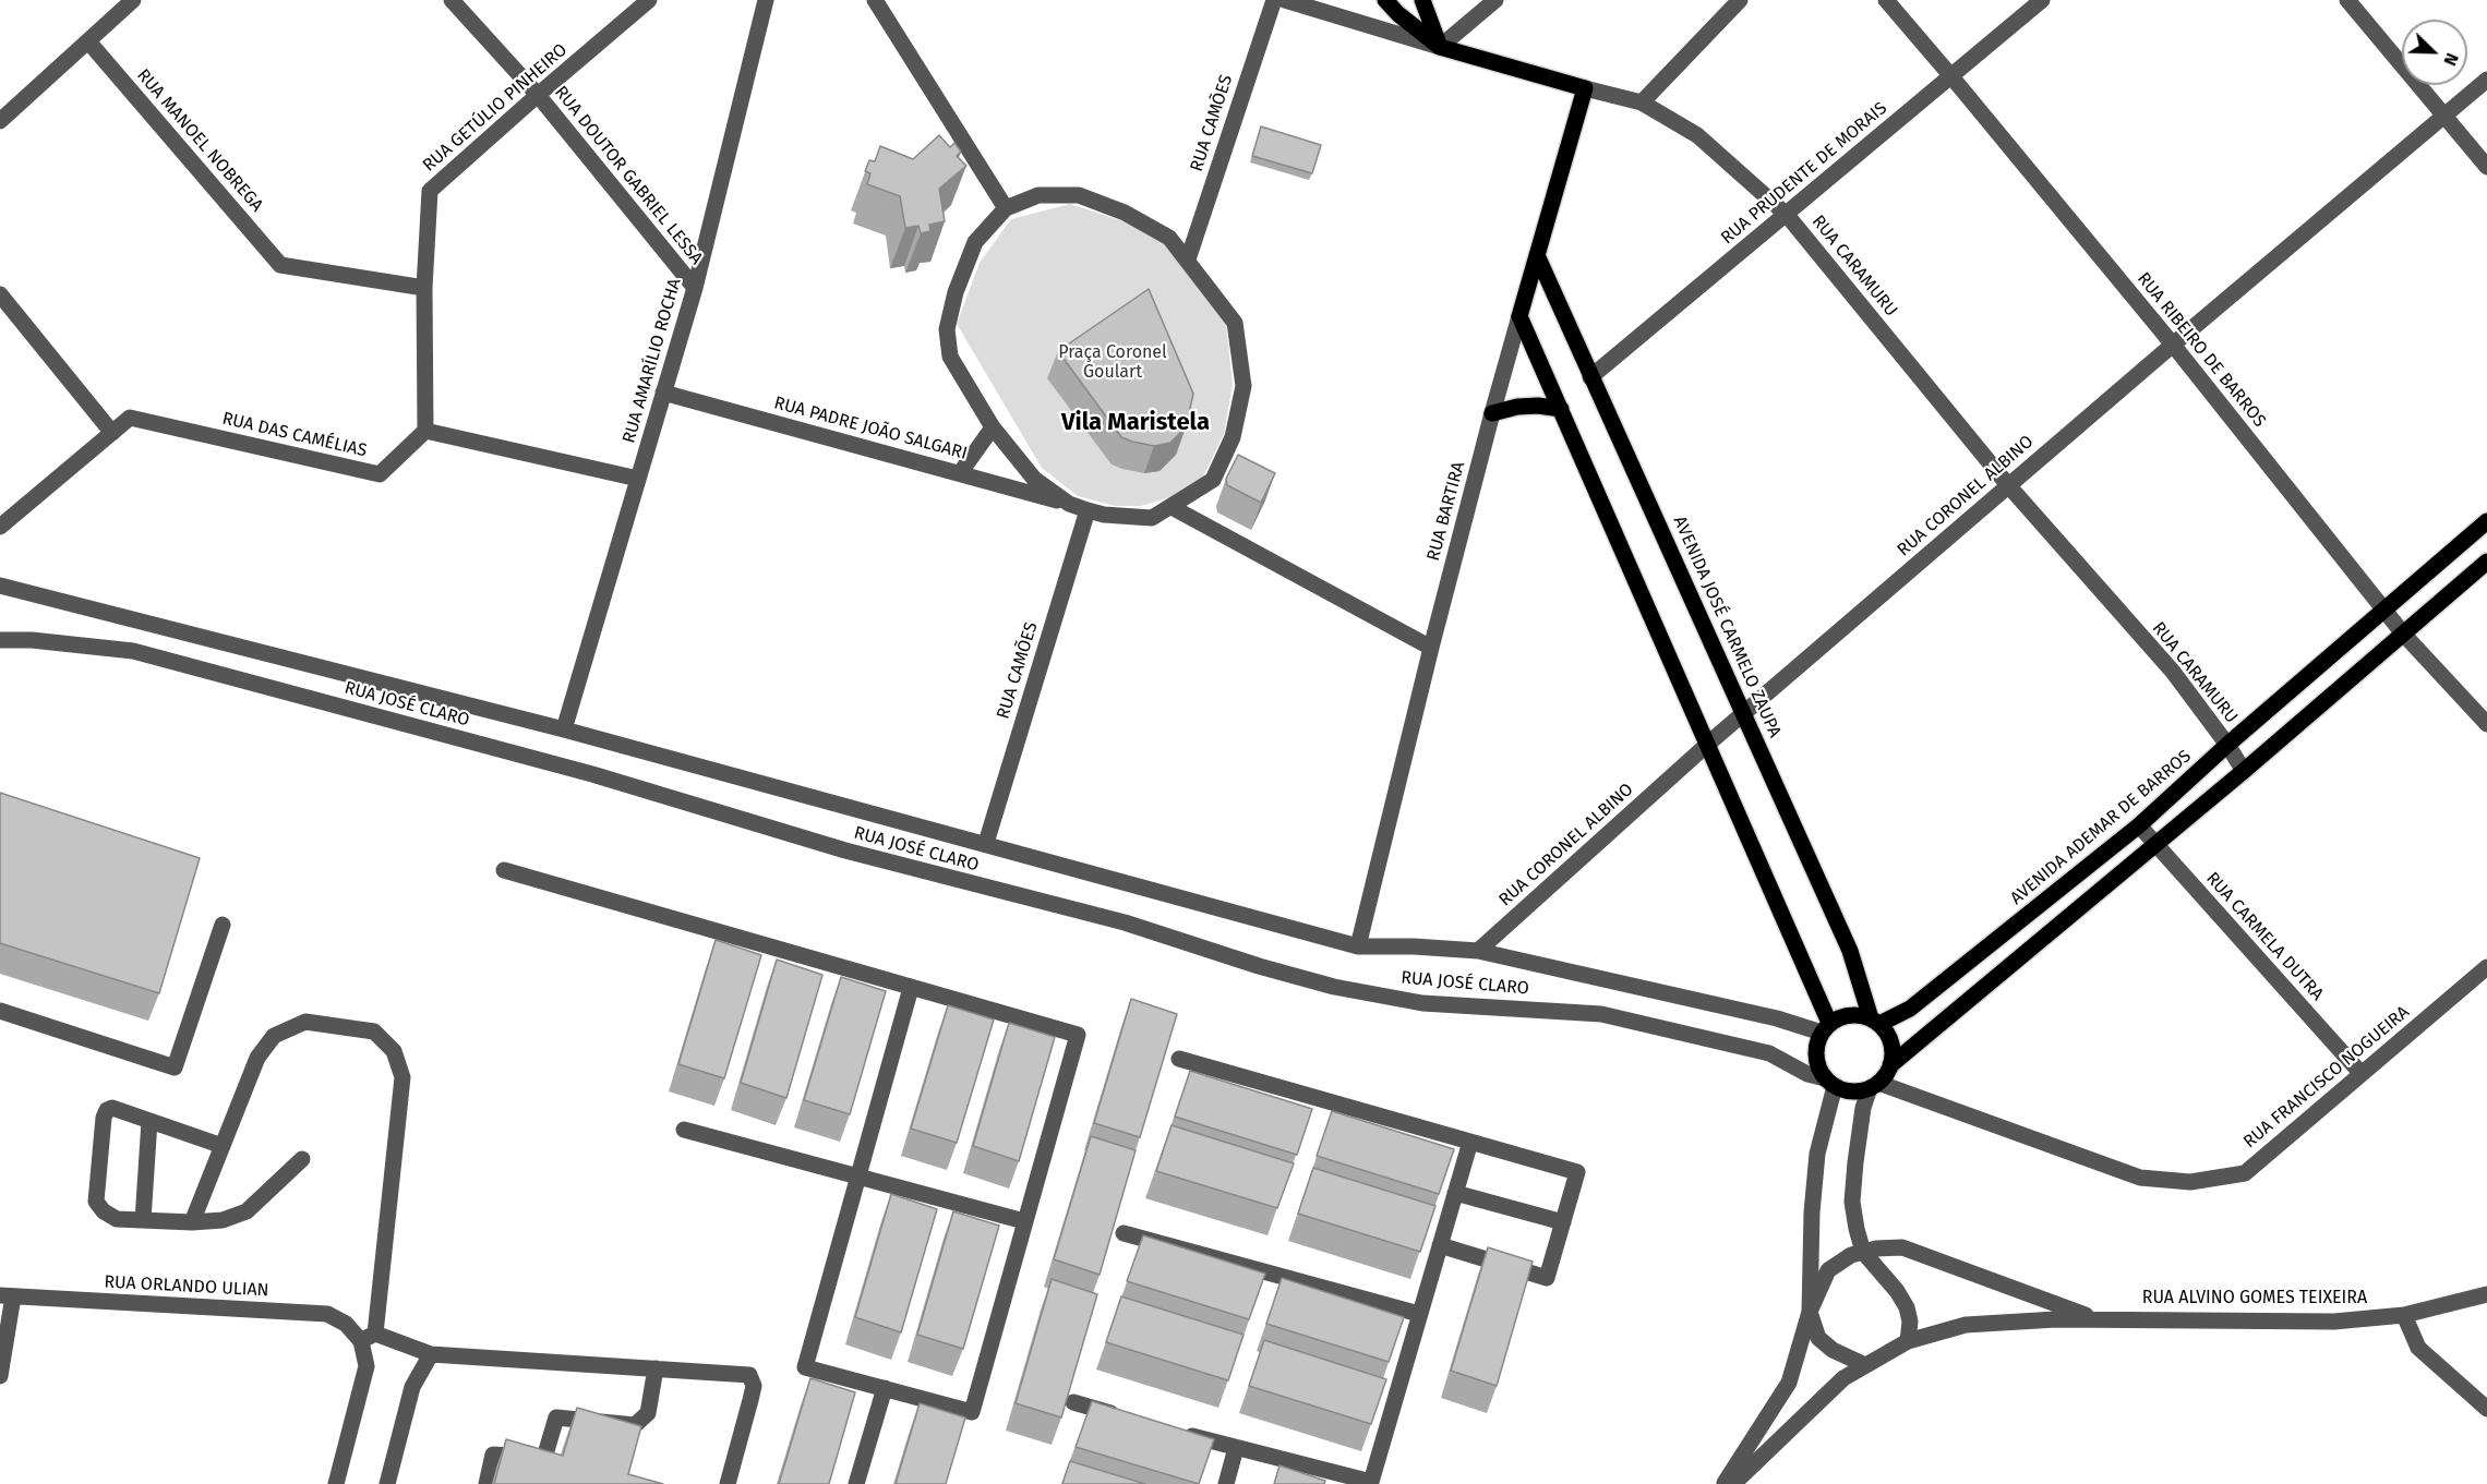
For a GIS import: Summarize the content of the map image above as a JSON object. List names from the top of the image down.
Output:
{
  "streets": {
    "main road": [
      "RUA CARAMURU",
      "RUA BARTIRA",
      "AVENIDA JOSÉ CARMELO ZAUPA",
      "AVENIDA ADEMAR DE BARROS"
    ],
    "street": [
      "RUA GETÚLIO PINHEIRO",
      "RUA CAMÕES",
      "RUA MANOEL NOBREGA",
      "RUA PRUDENTE DE MORAIS",
      "RUA DOUTOR GABRIEL LESSA",
      "RUA RIBEIRO DE BARROS",
      "RUA AMARÍLIO ROCHA",
      "RUA PADRE JOÃO SALGARI",
      "RUA DAS CAMÉLIAS",
      "RUA CORONEL ALBINO",
      "RUA JOSÉ CLARO",
      "RUA CARMELA DUTRA",
      "RUA FRANCISCO NOGUEIRA",
      "RUA ORLANDO ULIAN",
      "RUA ALVINO GOMES TEIXEIRA"
    ]
  },
  "crossings": [
    ["RUA GETÚLIO PINHEIRO", "RUA MANOEL NOBREGA"],
    ["RUA GETÚLIO PINHEIRO", "RUA DOUTOR GABRIEL LESSA"],
    ["RUA GETÚLIO PINHEIRO", "RUA DAS CAMÉLIAS"],
    ["RUA CAMÕES", "RUA JOSÉ CLARO"],
    ["RUA PRUDENTE DE MORAIS", "RUA CARAMURU"],
    ["RUA PRUDENTE DE MORAIS", "RUA RIBEIRO DE BARROS"],
    ["RUA PRUDENTE DE MORAIS", "AVENIDA JOSÉ CARMELO ZAUPA"],
    ["RUA DOUTOR GABRIEL LESSA", "RUA AMARÍLIO ROCHA"],
    ["RUA CARAMURU", "RUA CORONEL ALBINO"],
    ["RUA CARAMURU", "RUA BARTIRA"],
    ["RUA CARAMURU", "AVENIDA ADEMAR DE BARROS"],
    ["RUA RIBEIRO DE BARROS", "RUA CORONEL ALBINO"],
    ["RUA RIBEIRO DE BARROS", "AVENIDA ADEMAR DE BARROS"],
    ["RUA AMARÍLIO ROCHA", "RUA PADRE JOÃO SALGARI"],
    ["RUA AMARÍLIO ROCHA", "RUA JOSÉ CLARO"],
    ["RUA CORONEL ALBINO", "AVENIDA JOSÉ CARMELO ZAUPA"],
    ["RUA CORONEL ALBINO", "RUA JOSÉ CLARO"],
    ["RUA BARTIRA", "AVENIDA JOSÉ CARMELO ZAUPA"],
    ["RUA BARTIRA", "RUA JOSÉ CLARO"],
    ["AVENIDA JOSÉ CARMELO ZAUPA", "RUA JOSÉ CLARO"],
    ["AVENIDA JOSÉ CARMELO ZAUPA", "AVENIDA ADEMAR DE BARROS"],
    ["AVENIDA JOSÉ CARMELO ZAUPA", "RUA FRANCISCO NOGUEIRA"],
    ["RUA JOSÉ CLARO", "AVENIDA ADEMAR DE BARROS"],
    ["RUA JOSÉ CLARO", "RUA FRANCISCO NOGUEIRA"],
    ["AVENIDA ADEMAR DE BARROS", "RUA CARMELA DUTRA"],
    ["AVENIDA ADEMAR DE BARROS", "RUA FRANCISCO NOGUEIRA"],
    ["RUA CARMELA DUTRA", "RUA FRANCISCO NOGUEIRA"]
  ],
  "districts": ["Vila Maristela"],
  "parks": ["Praça Coronel Goulart"],
  "north": "bottom right"
}
